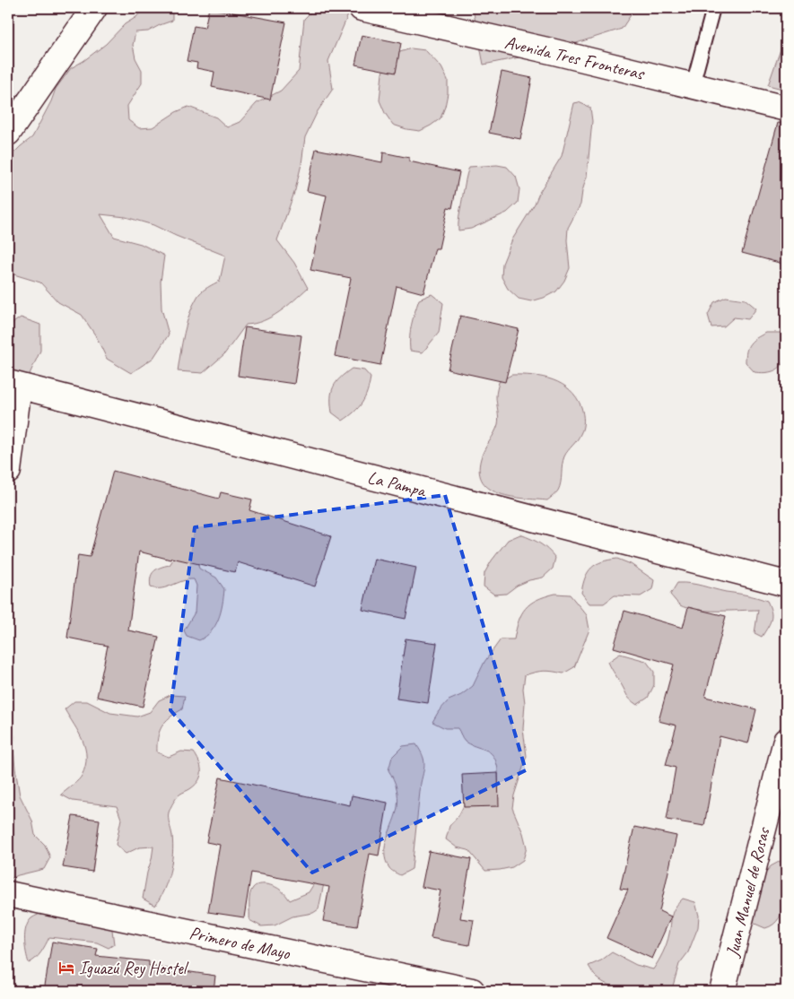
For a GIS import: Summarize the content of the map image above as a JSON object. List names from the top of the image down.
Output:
{
  "streets": {
    "street": [
      "Avenida Tres Fronteras",
      "La Pampa",
      "Juan Manuel de Rosas",
      "Primero de Mayo"
    ]
  },
  "places": {
    "hotel": ["Iguazú Rey Hostel"]
  }
}
